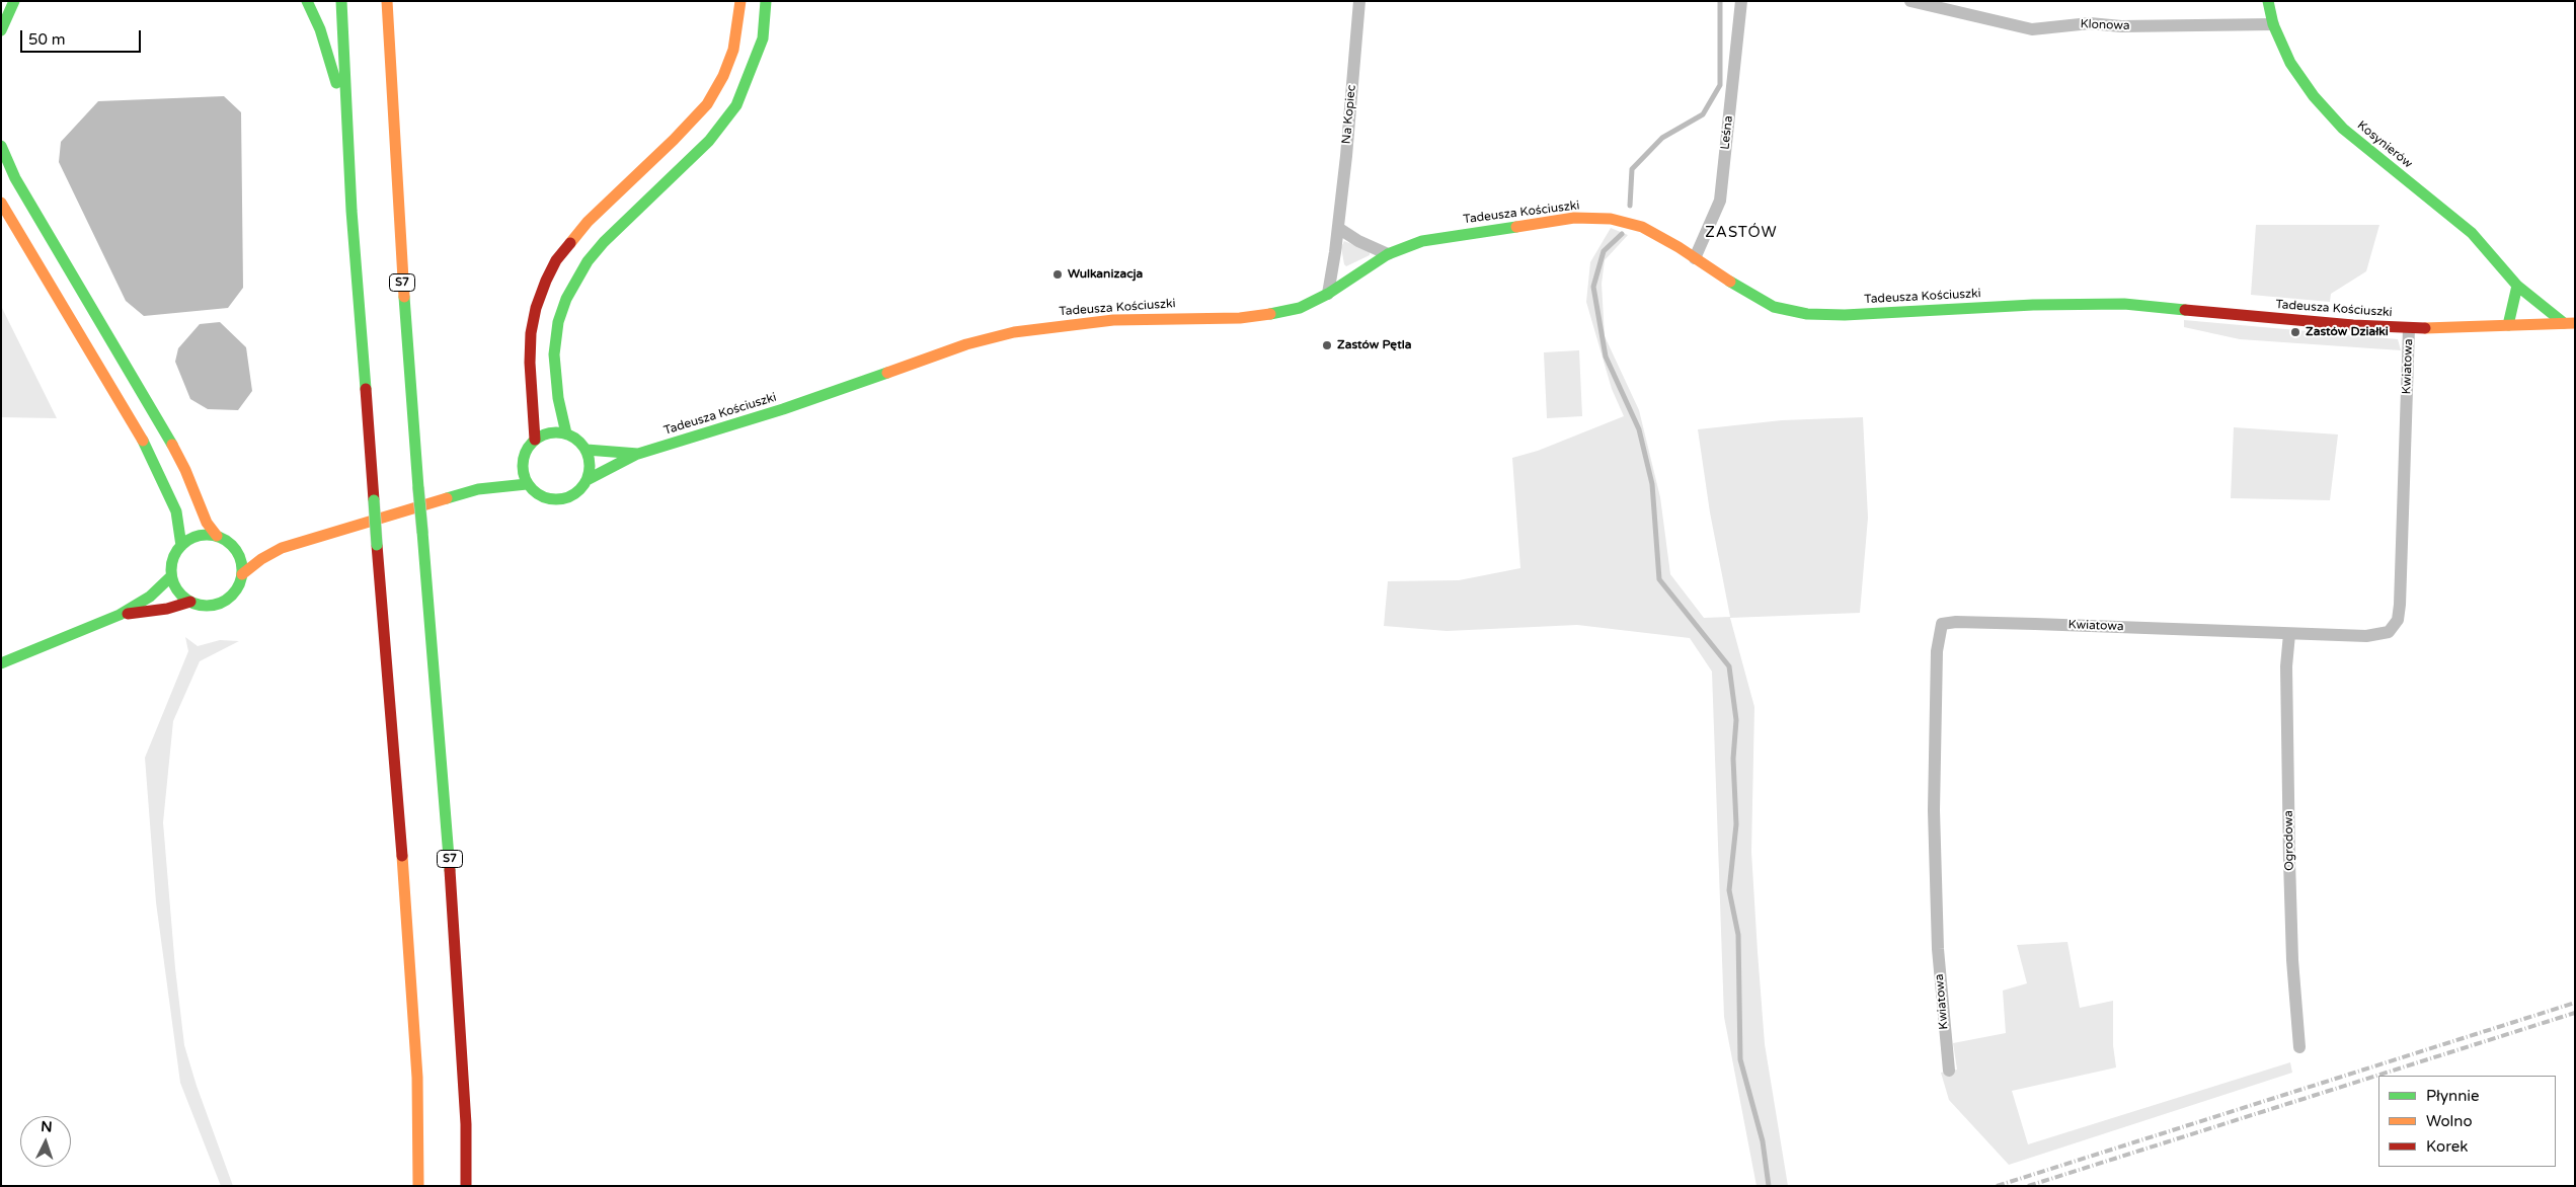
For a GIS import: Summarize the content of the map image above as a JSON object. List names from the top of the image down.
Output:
{
  "streets": {
    "main road": ["Kosynierów", "Tadeusza Kościuszki", "S7"],
    "street": [
      "Klonowa",
      "Na Kopiec",
      "Leśna",
      "Kwiatowa",
      "Ogrodowa"
    ]
  },
  "crossings": [
    ["Klonowa", "Kosynierów"],
    ["Na Kopiec", "Tadeusza Kościuszki"],
    ["Leśna", "Tadeusza Kościuszki"],
    ["Kosynierów", "Tadeusza Kościuszki"],
    ["Tadeusza Kościuszki", "Kwiatowa"],
    ["Kwiatowa", "Ogrodowa"]
  ],
  "districts": ["ZASTÓW"],
  "places": ["Wulkanizacja", "Zastów Działki", "Zastów Pętla"],
  "legend": ["Płynnie", "Wolno", "Korek"],
  "scale_bar": "50 m",
  "north": "top"
}
